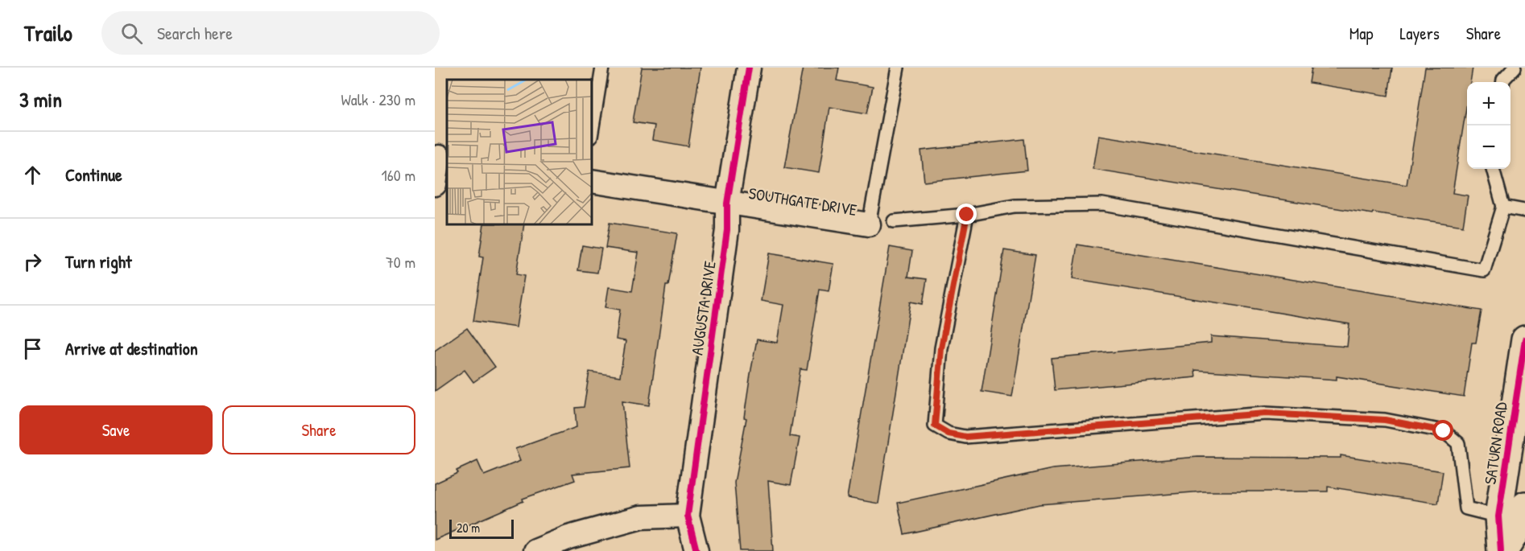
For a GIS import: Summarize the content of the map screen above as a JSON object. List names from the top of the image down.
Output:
{
  "streets": {
    "street": ["SOUTHGATE DRIVE", "AUGUSTA DRIVE", "SATURN ROAD"]
  },
  "crossings": [
    ["SOUTHGATE DRIVE", "AUGUSTA DRIVE"]
  ],
  "scale_bar": "20 m",
  "page": {
    "header": "Trailo",
    "search": "Search here",
    "nav": ["Map", "Layers", "Share"],
    "heading": ["3 min", "Walk · 230 m"],
    "map_buttons": ["+", "−"],
    "list": [
      ["Continue", "160 m"],
      ["Turn right", "70 m"],
      "Arrive at destination"
    ],
    "buttons": ["Save", "Share"],
    "scale": "20 m"
  }
}
